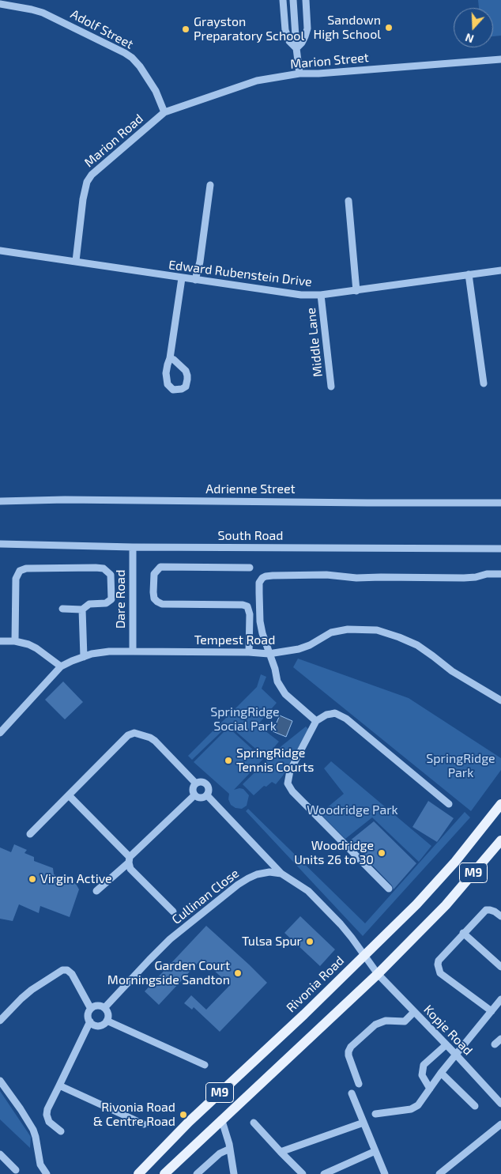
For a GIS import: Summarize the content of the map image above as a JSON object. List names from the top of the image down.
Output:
{
  "streets": {
    "main road": ["M9", "Rivonia Road"],
    "street": [
      "Adolf Street",
      "Marion Street",
      "Marion Road",
      "Edward Rubenstein Drive",
      "Middle Lane",
      "Adrienne Street",
      "South Road",
      "Dare Road",
      "Tempest Road",
      "Cullinan Close",
      "Kopje Road"
    ]
  },
  "crossings": [
    ["Adolf Street", "Marion Street"],
    ["Adolf Street", "Marion Road"],
    ["Marion Street", "Marion Road"],
    ["Marion Road", "Edward Rubenstein Drive"],
    ["Edward Rubenstein Drive", "Middle Lane"],
    ["South Road", "Dare Road"],
    ["Dare Road", "Tempest Road"],
    ["M9", "Kopje Road"],
    ["Rivonia Road", "Kopje Road"]
  ],
  "parks": ["SpringRidge Social Park", "SpringRidge Park", "Woodridge Park"],
  "places": [
    "Sandown High School",
    "Grayston Preparatory School",
    "SpringRidge Tennis Courts",
    "Woodridge Units 26 to 30",
    "Virgin Active",
    "Tulsa Spur",
    "Garden Court Morningside Sandton",
    "Rivonia Road & Centre Road"
  ],
  "north": "bottom"
}
